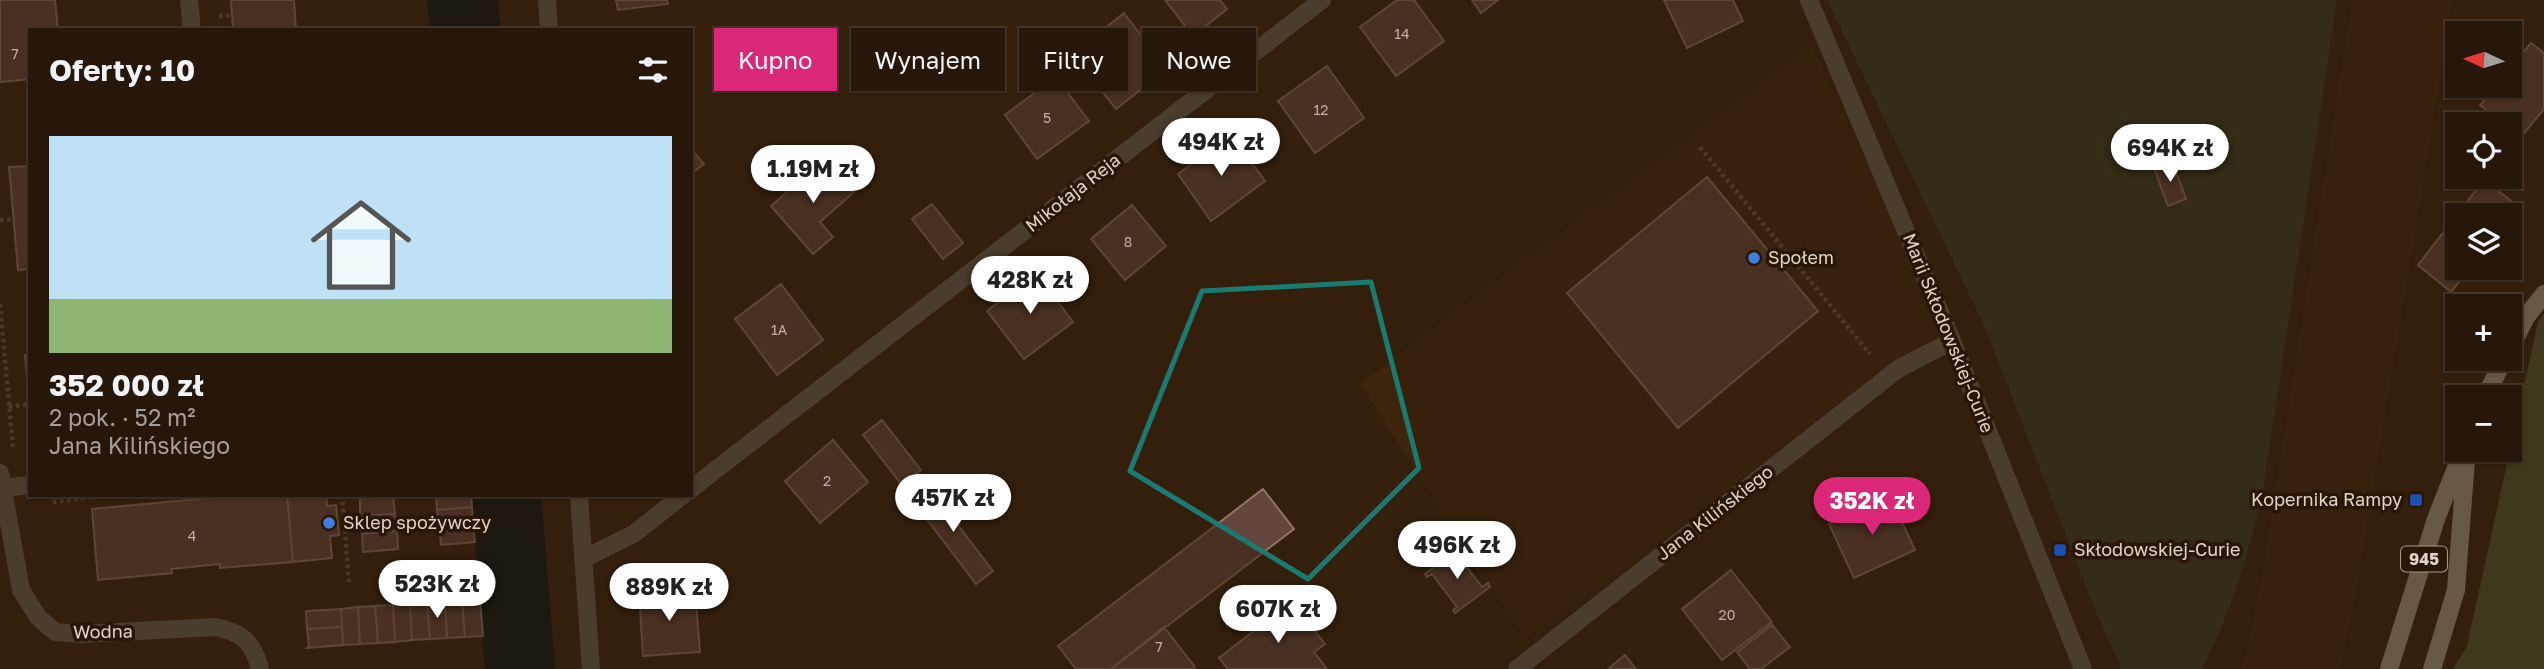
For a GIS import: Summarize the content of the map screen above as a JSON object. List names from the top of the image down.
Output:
{
  "streets": {
    "main road": ["945"],
    "street": [
      "Mikołaja Reja",
      "Marii Skłodowskiej-Curie",
      "Jana Kilińskiego",
      "Wodna"
    ]
  },
  "crossings": [
    ["Marii Skłodowskiej-Curie", "Jana Kilińskiego"]
  ],
  "places": {
    "other": ["Społem", "Sklep spożywczy"],
    "transit": ["Kopernika Rampy", "Skłodowskiej-Curie"]
  },
  "house_numbers": [
    "14",
    "7",
    "12",
    "5",
    "8",
    "1A",
    "2",
    "4",
    "20",
    "7"
  ],
  "north": "left",
  "page": {
    "map_buttons": ["+", "−"],
    "chip": [
      "Kupno",
      "Wynajem",
      "Filtry",
      "Nowe"
    ],
    "heading": "Oferty: 10",
    "list": [
      {
        "name": "352 000 zł",
        "note": "2 pok. · 52 m² · Jana Kilińskiego"
      }
    ],
    "price": [
      "494K zł",
      "694K zł",
      "1.19M zł",
      "428K zł",
      "457K zł",
      "352K zł",
      "496K zł",
      "523K zł",
      "889K zł",
      "607K zł"
    ]
  }
}
